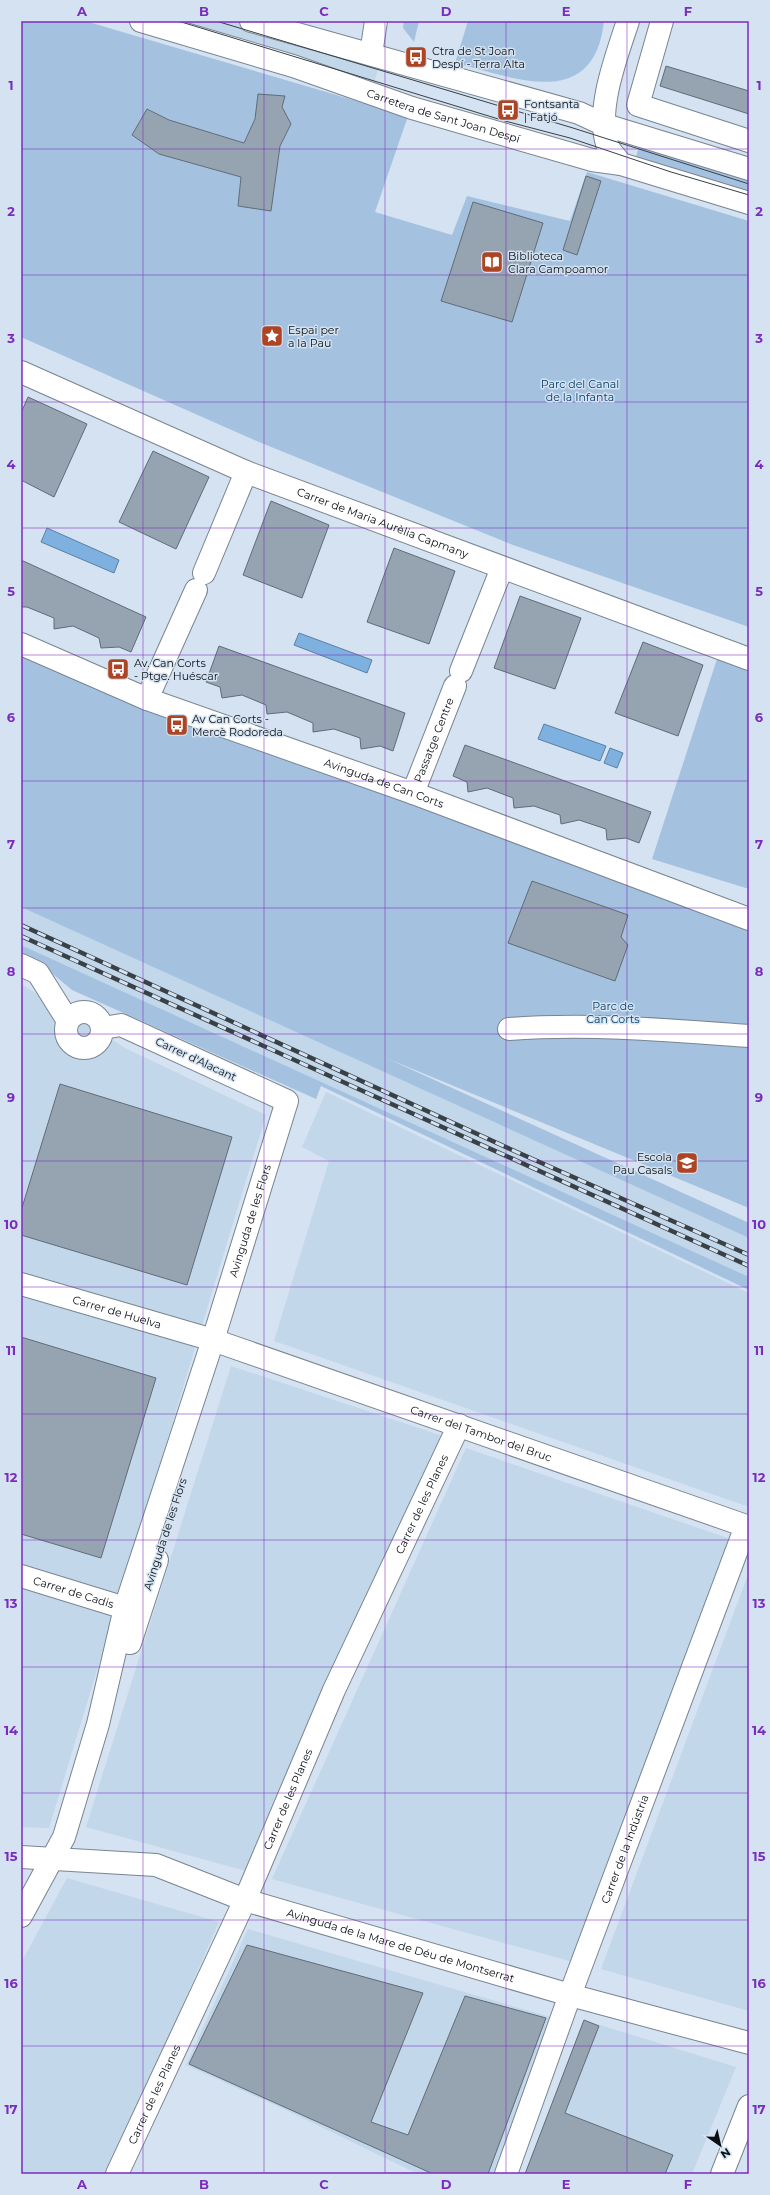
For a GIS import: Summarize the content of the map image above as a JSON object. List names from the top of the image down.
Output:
{
  "streets": {
    "street": [
      "Carretera de Sant Joan Despí",
      "Carrer de Maria Aurèlia Capmany",
      "Passatge Centre",
      "Avinguda de Can Corts",
      "Carrer d'Alacant",
      "Avinguda de les Flors",
      "Carrer de Huelva",
      "Carrer del Tambor del Bruc",
      "Carrer de les Planes",
      "Carrer de Cadis",
      "Carrer de la Indústria",
      "Avinguda de la Mare de Déu de Montserrat"
    ]
  },
  "crossings": [
    ["Carrer de Maria Aurèlia Capmany", "Passatge Centre"],
    ["Passatge Centre", "Avinguda de Can Corts"],
    ["Carrer d'Alacant", "Avinguda de les Flors"],
    ["Avinguda de les Flors", "Carrer de Huelva"],
    ["Avinguda de les Flors", "Carrer del Tambor del Bruc"],
    ["Avinguda de les Flors", "Carrer de Cadis"],
    ["Avinguda de les Flors", "Avinguda de la Mare de Déu de Montserrat"],
    ["Carrer de Huelva", "Carrer del Tambor del Bruc"],
    ["Carrer del Tambor del Bruc", "Carrer de les Planes"],
    ["Carrer del Tambor del Bruc", "Carrer de la Indústria"],
    ["Carrer de les Planes", "Avinguda de la Mare de Déu de Montserrat"],
    ["Carrer de la Indústria", "Avinguda de la Mare de Déu de Montserrat"]
  ],
  "parks": ["Parc del Canal de la Infanta", "Parc de Can Corts"],
  "places": {
    "bus stop": [
      "Ctra de St Joan Despí - Terra Alta",
      "Fontsanta | Fatjó",
      "Av. Can Corts - Ptge. Huéscar",
      "Av Can Corts - Mercè Rodoreda"
    ],
    "library": ["Biblioteca Clara Campoamor"],
    "place": ["Espai per a la Pau"],
    "school or university": ["Escola Pau Casals"]
  },
  "north": "bottom right",
  "grid": {
    "columns": [
      "A",
      "B",
      "C",
      "D",
      "E",
      "F"
    ],
    "rows": [
      "1",
      "2",
      "3",
      "4",
      "5",
      "6",
      "7",
      "8",
      "9",
      "10",
      "11",
      "12",
      "13",
      "14",
      "15",
      "16",
      "17"
    ]
  }
}
